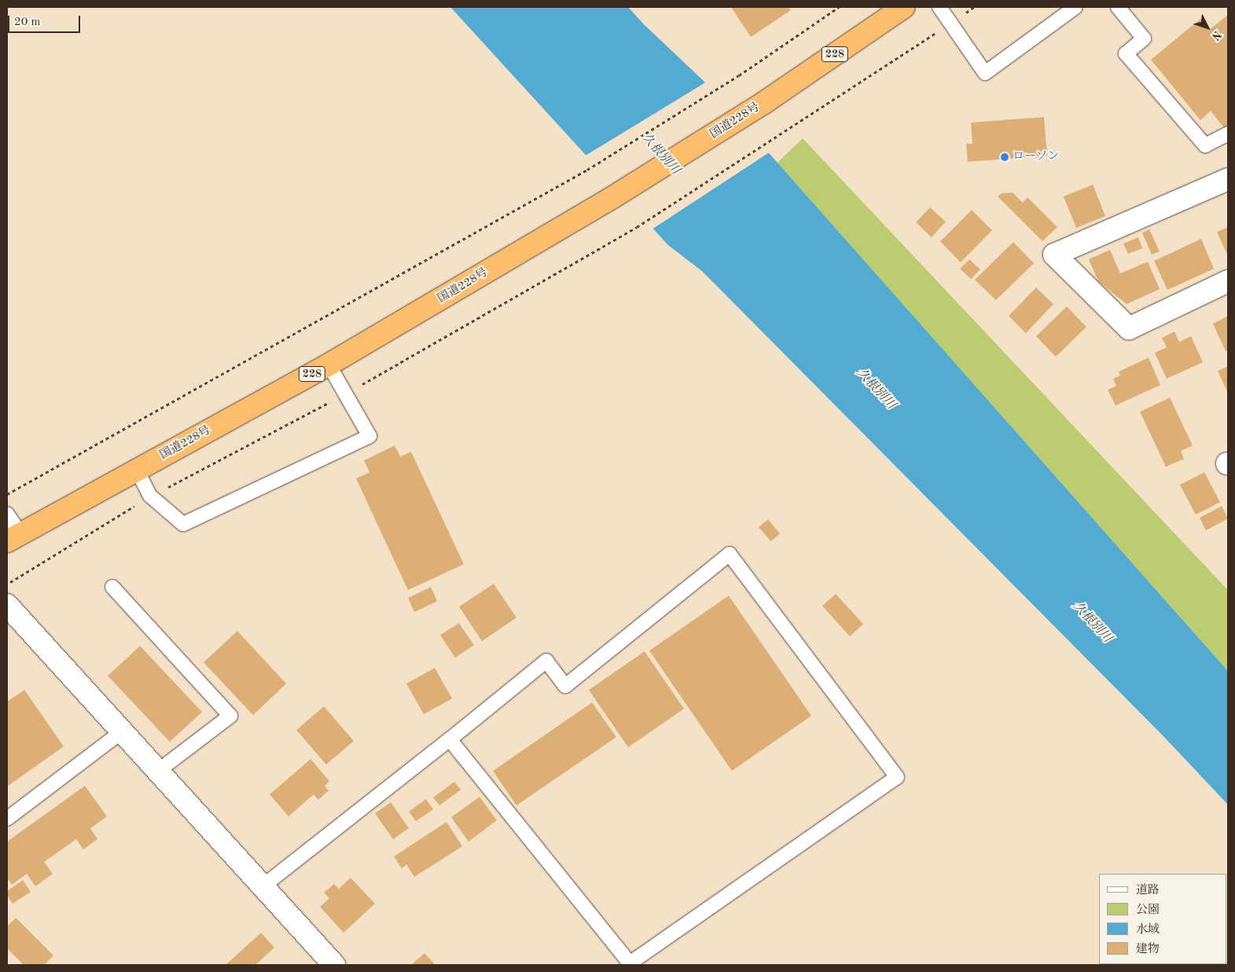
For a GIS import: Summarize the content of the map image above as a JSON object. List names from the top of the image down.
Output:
{
  "streets": {
    "highway": ["228", "国道228号"]
  },
  "water": ["久根別川"],
  "places": ["ローソン"],
  "legend": [
    "道路",
    "公園",
    "水域",
    "建物"
  ],
  "scale_bar": "20 m",
  "north": "bottom right"
}
